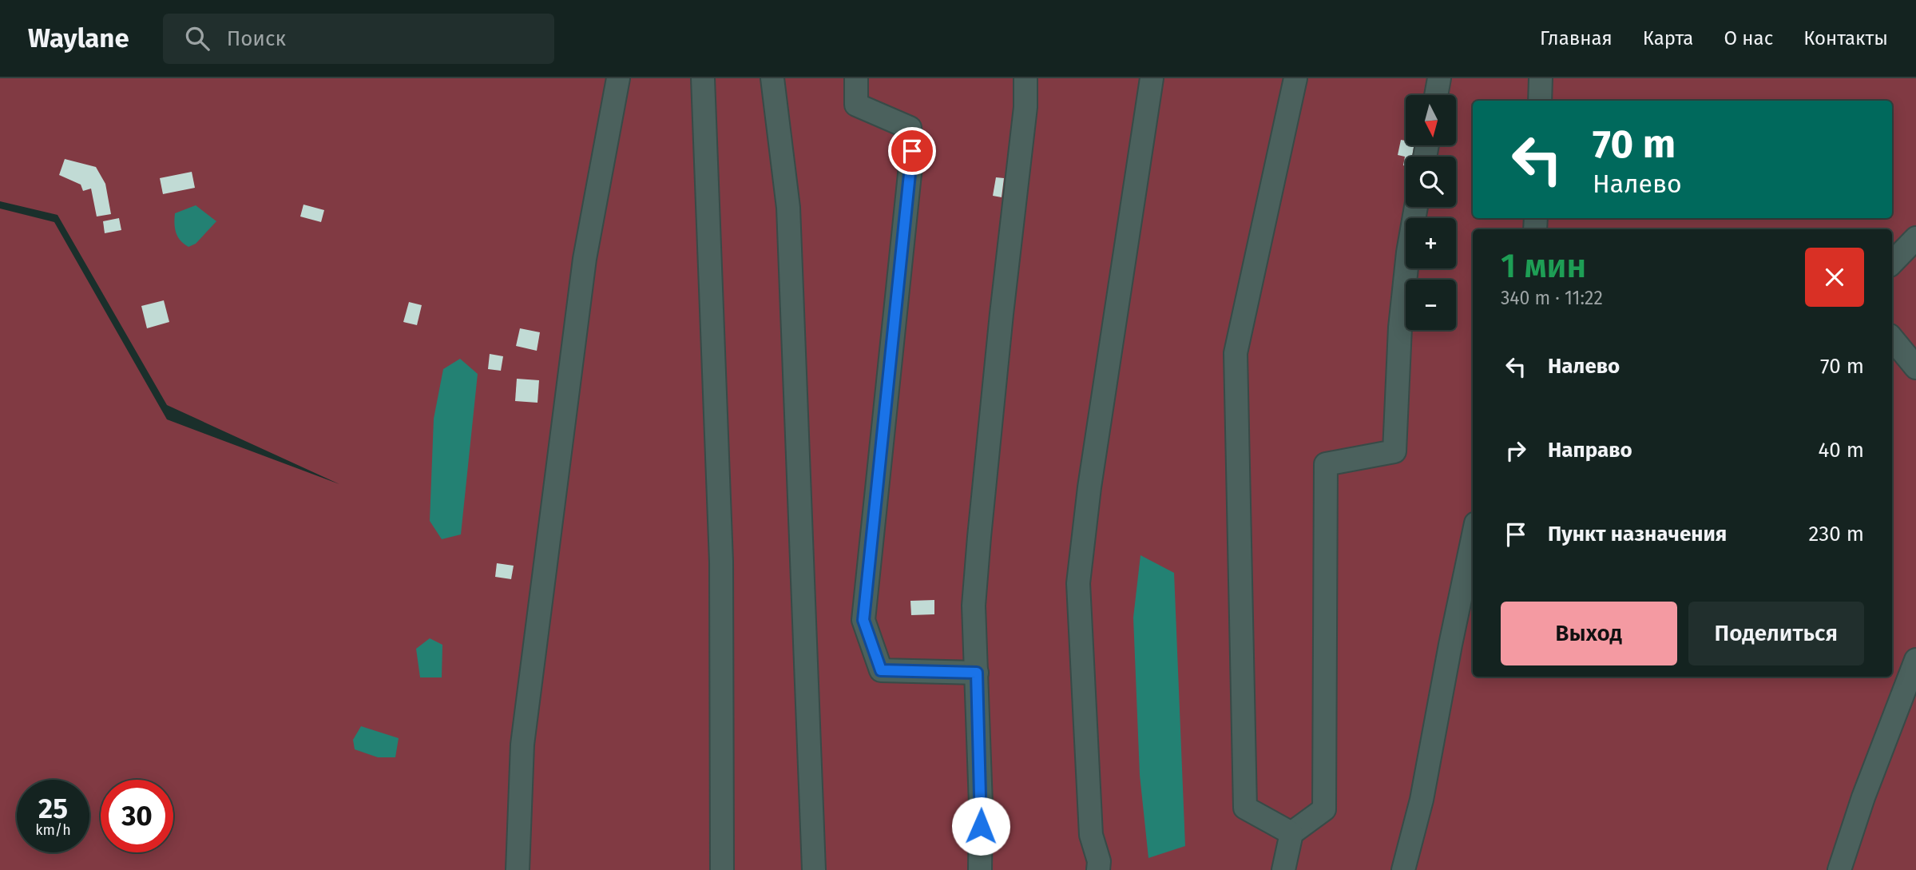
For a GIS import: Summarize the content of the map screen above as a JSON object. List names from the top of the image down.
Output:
{
  "north": "bottom",
  "page": {
    "header": "Waylane",
    "search": "Поиск",
    "nav": [
      "Главная",
      "Карта",
      "О нас",
      "Контакты"
    ],
    "map_buttons": ["+", "−"],
    "turn": ["70 m", "Налево"],
    "heading": ["1 мин", "340 m · 11:22"],
    "list": [
      {
        "name": "Налево",
        "value": "70 m"
      },
      {
        "name": "Направо",
        "value": "40 m"
      },
      {
        "name": "Пункт назначения",
        "value": "230 m"
      }
    ],
    "buttons": ["Выход", "Поделиться"],
    "speed": "25 km/h",
    "limit": "30"
  }
}
